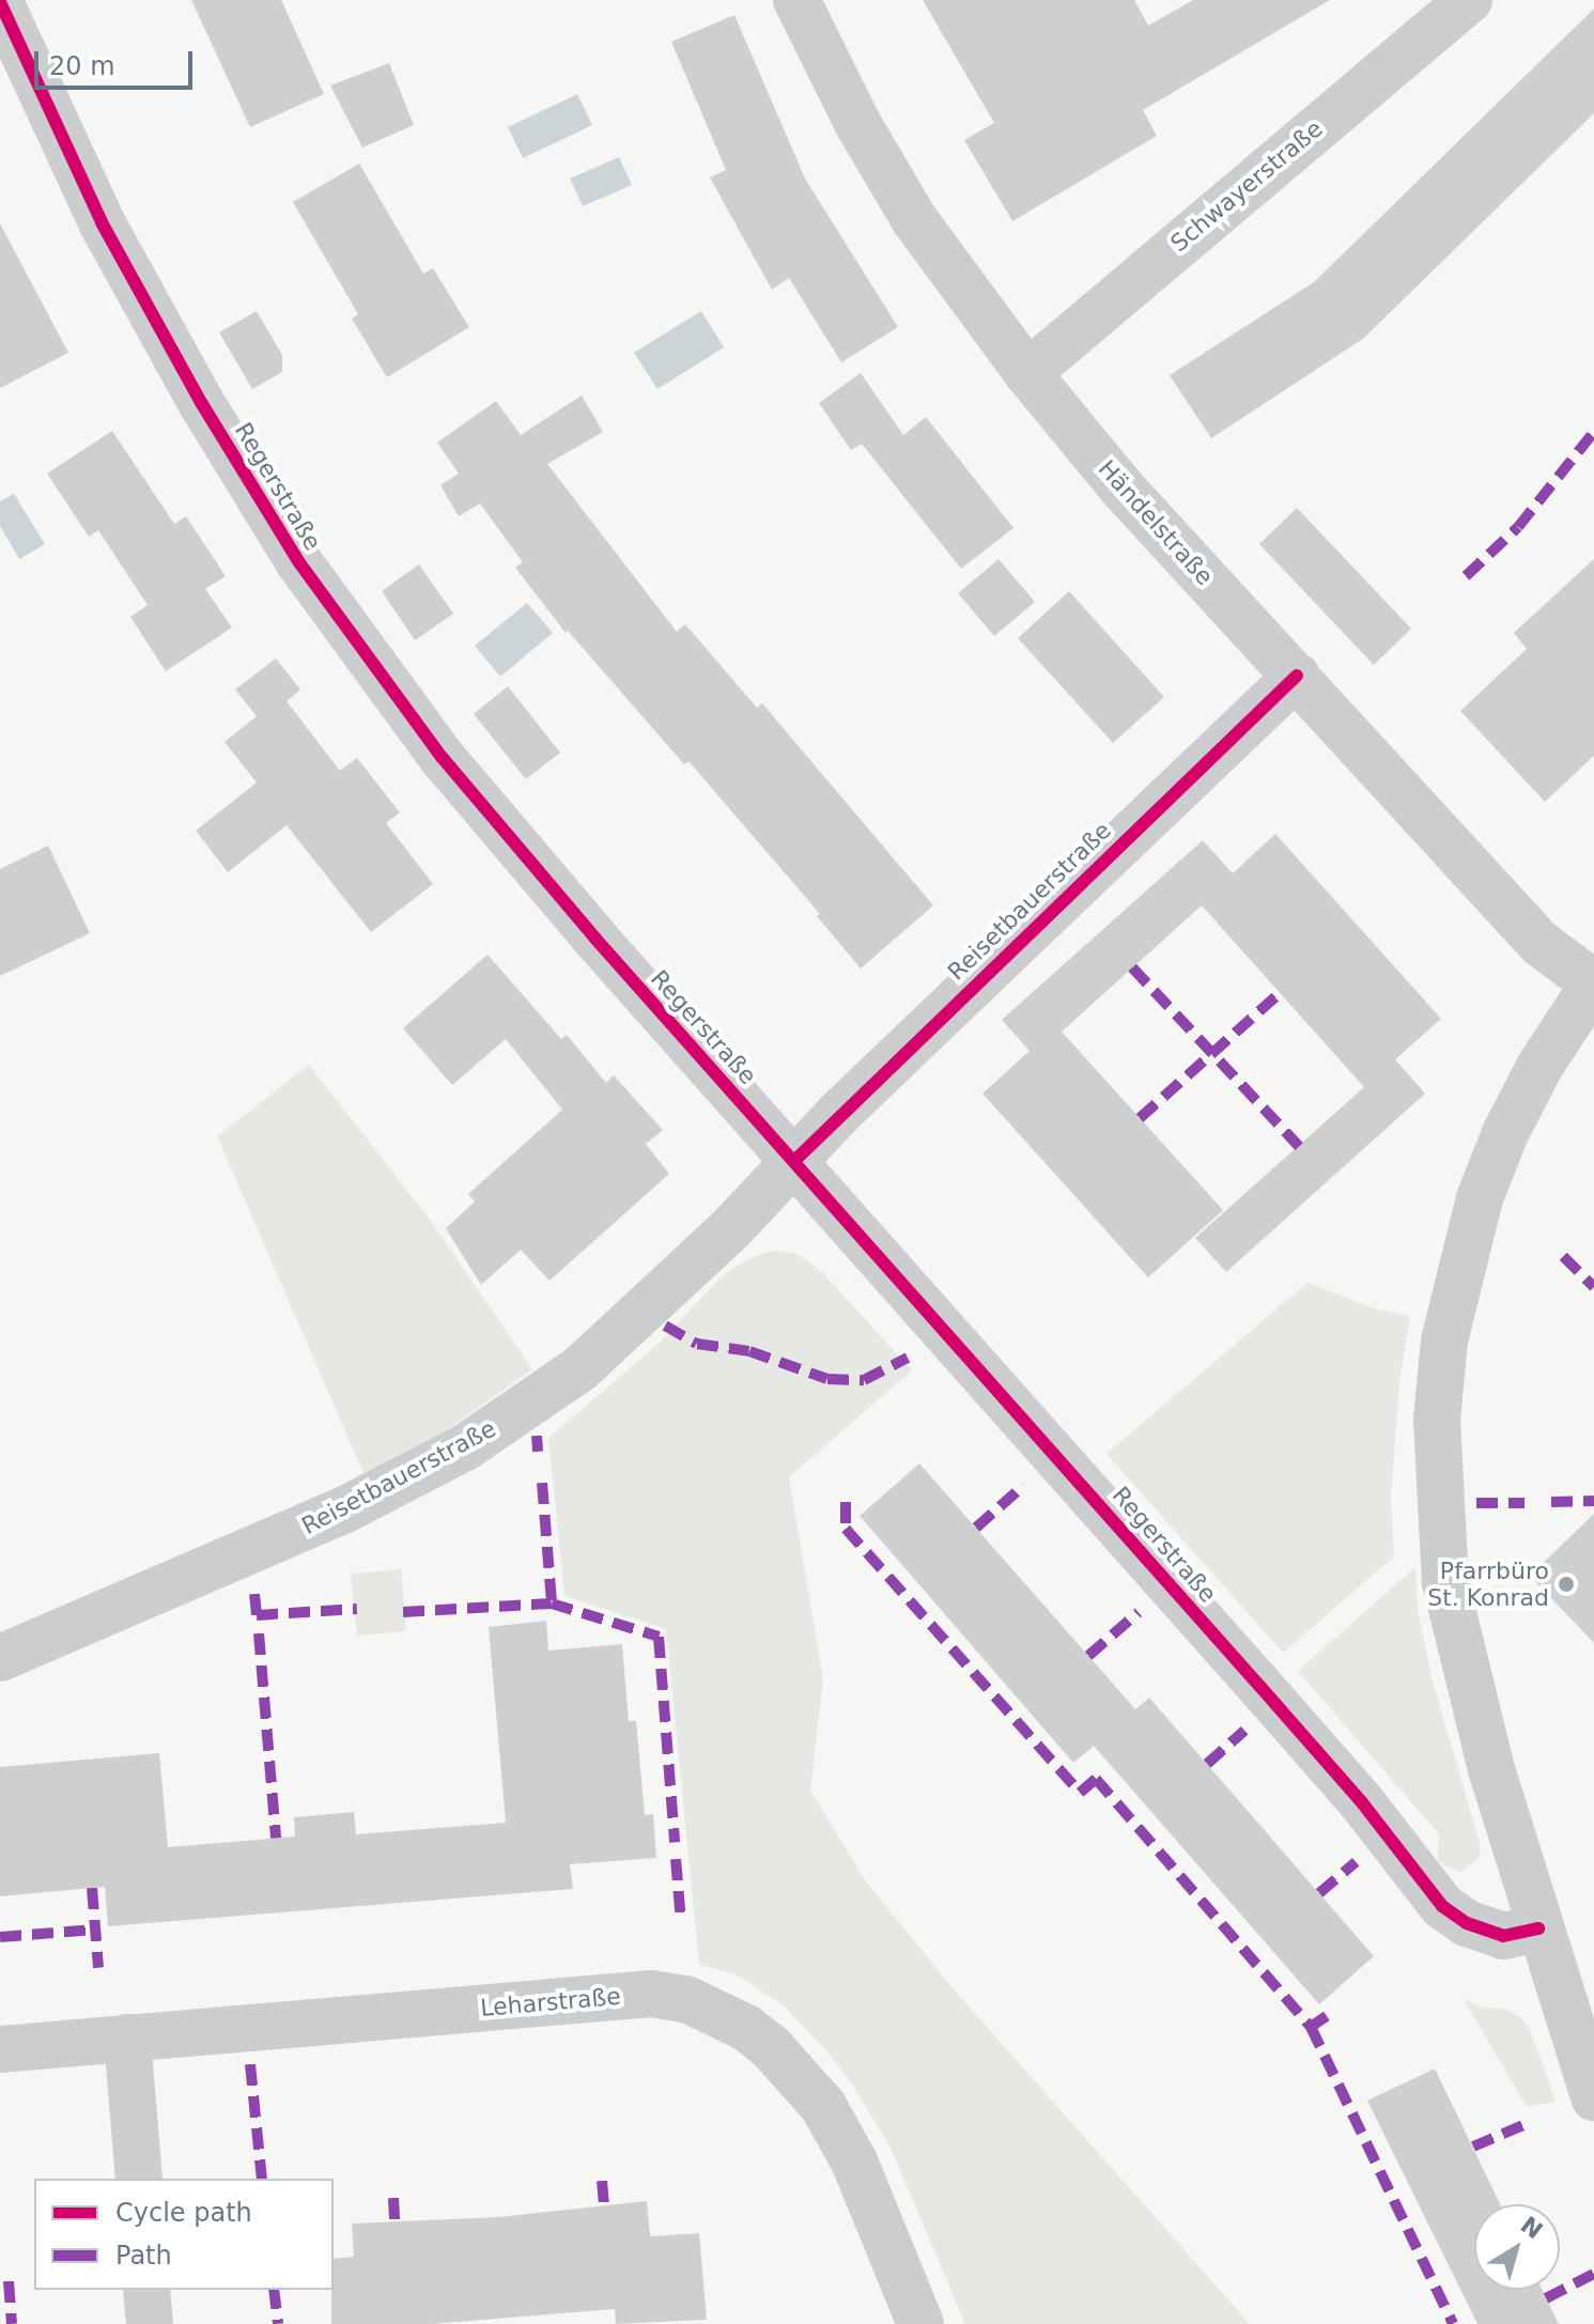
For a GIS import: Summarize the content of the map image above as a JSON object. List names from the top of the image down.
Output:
{
  "streets": {
    "street": [
      "Schwayerstraße",
      "Regerstraße",
      "Händelstraße",
      "Reisetbauerstraße",
      "Leharstraße"
    ]
  },
  "crossings": [
    ["Schwayerstraße", "Händelstraße"],
    ["Regerstraße", "Reisetbauerstraße"],
    ["Händelstraße", "Reisetbauerstraße"]
  ],
  "places": ["Pfarrbüro St. Konrad"],
  "legend": ["Cycle path", "Path"],
  "scale_bar": "20 m",
  "north": "top right"
}
